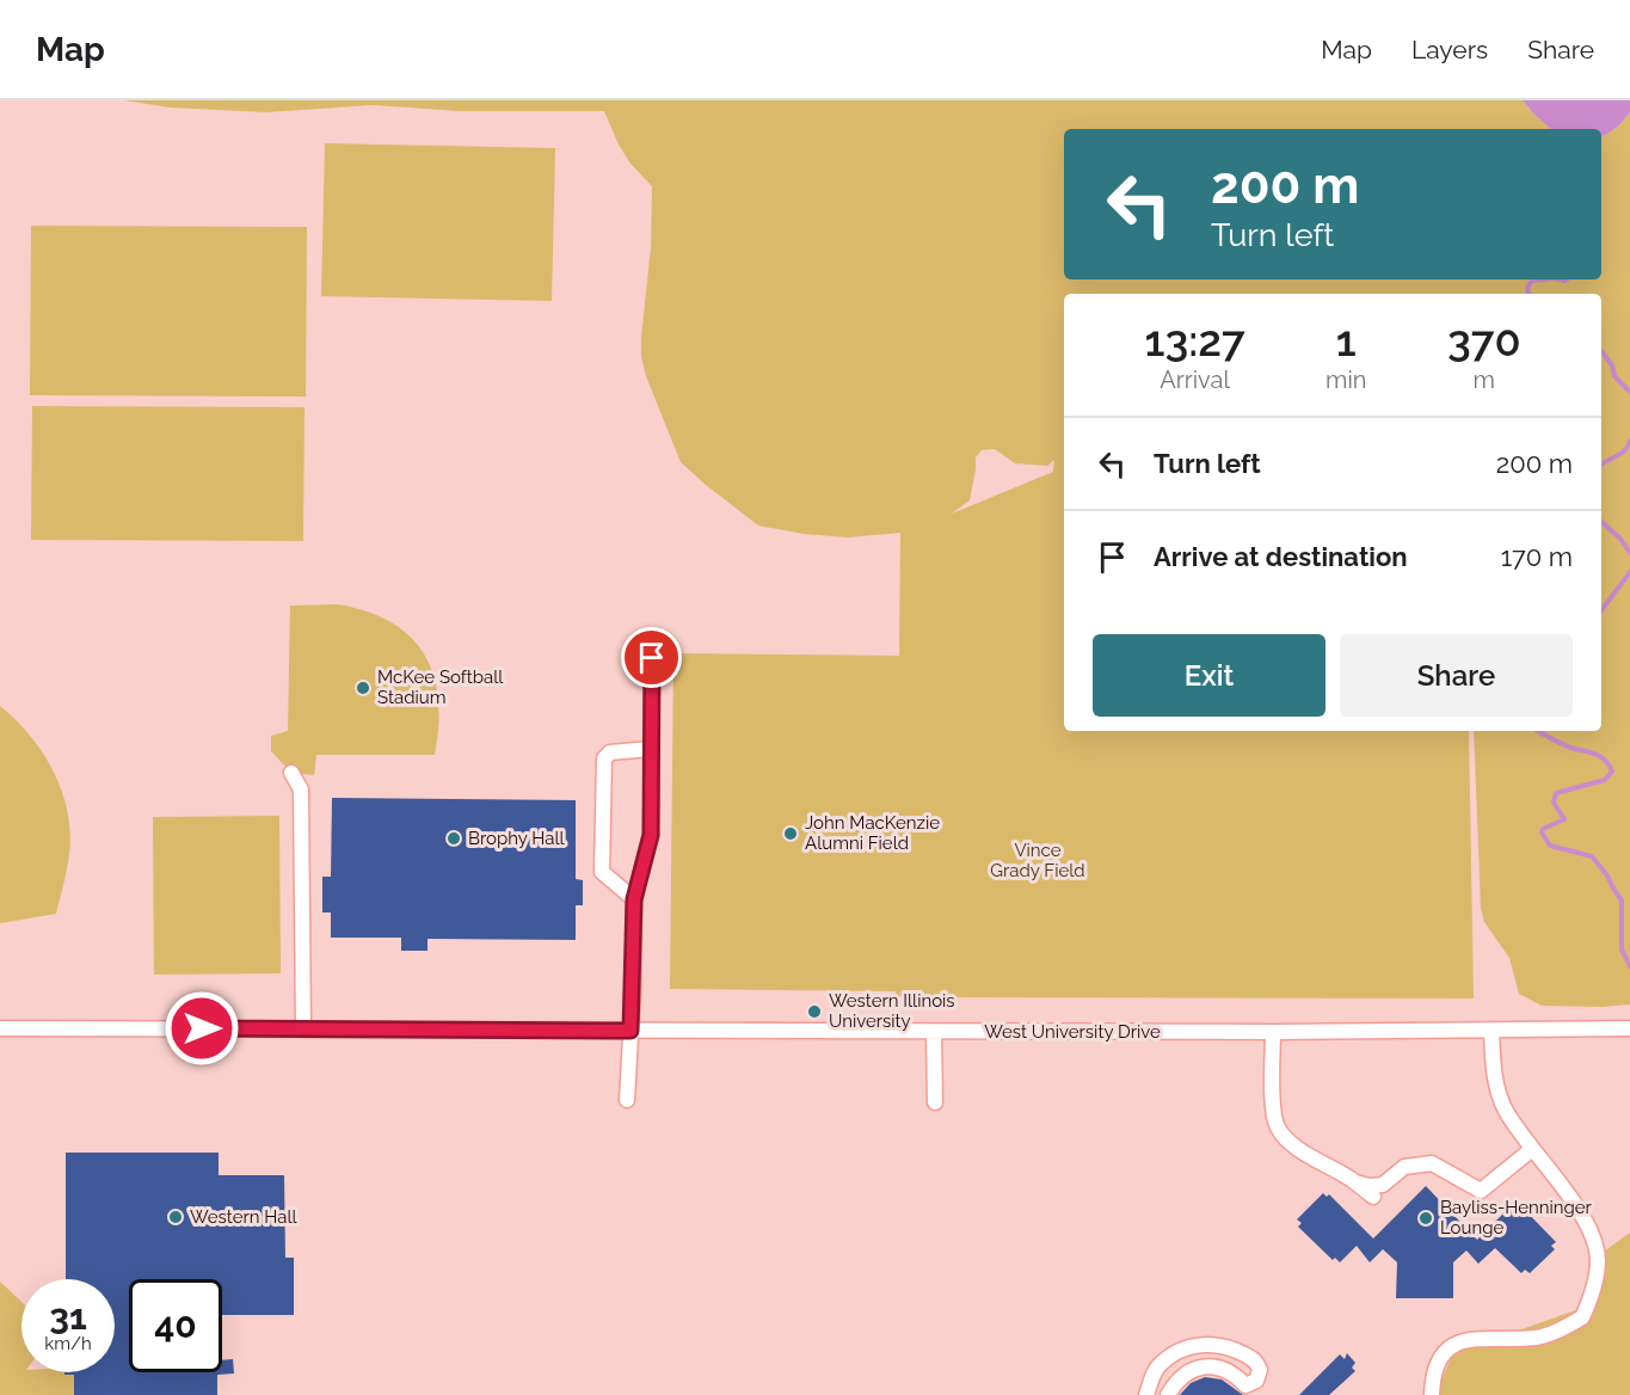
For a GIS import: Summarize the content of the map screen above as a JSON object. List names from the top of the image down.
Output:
{
  "streets": {
    "street": ["West University Drive"]
  },
  "parks": ["Vince Grady Field"],
  "places": [
    "McKee Softball Stadium",
    "John MacKenzie Alumni Field",
    "Brophy Hall",
    "Western Illinois University",
    "Western Hall",
    "Bayliss-Henninger Lounge"
  ],
  "page": {
    "header": "Map",
    "nav": ["Map", "Layers", "Share"],
    "turn": ["200 m", "Turn left"],
    "eta": [
      "13:27",
      "Arrival",
      "1",
      "min",
      "370",
      "m"
    ],
    "list": [
      {
        "name": "Turn left",
        "value": "200 m"
      },
      {
        "name": "Arrive at destination",
        "value": "170 m"
      }
    ],
    "buttons": ["Exit", "Share"],
    "speed": "31 km/h",
    "limit": "40"
  }
}
